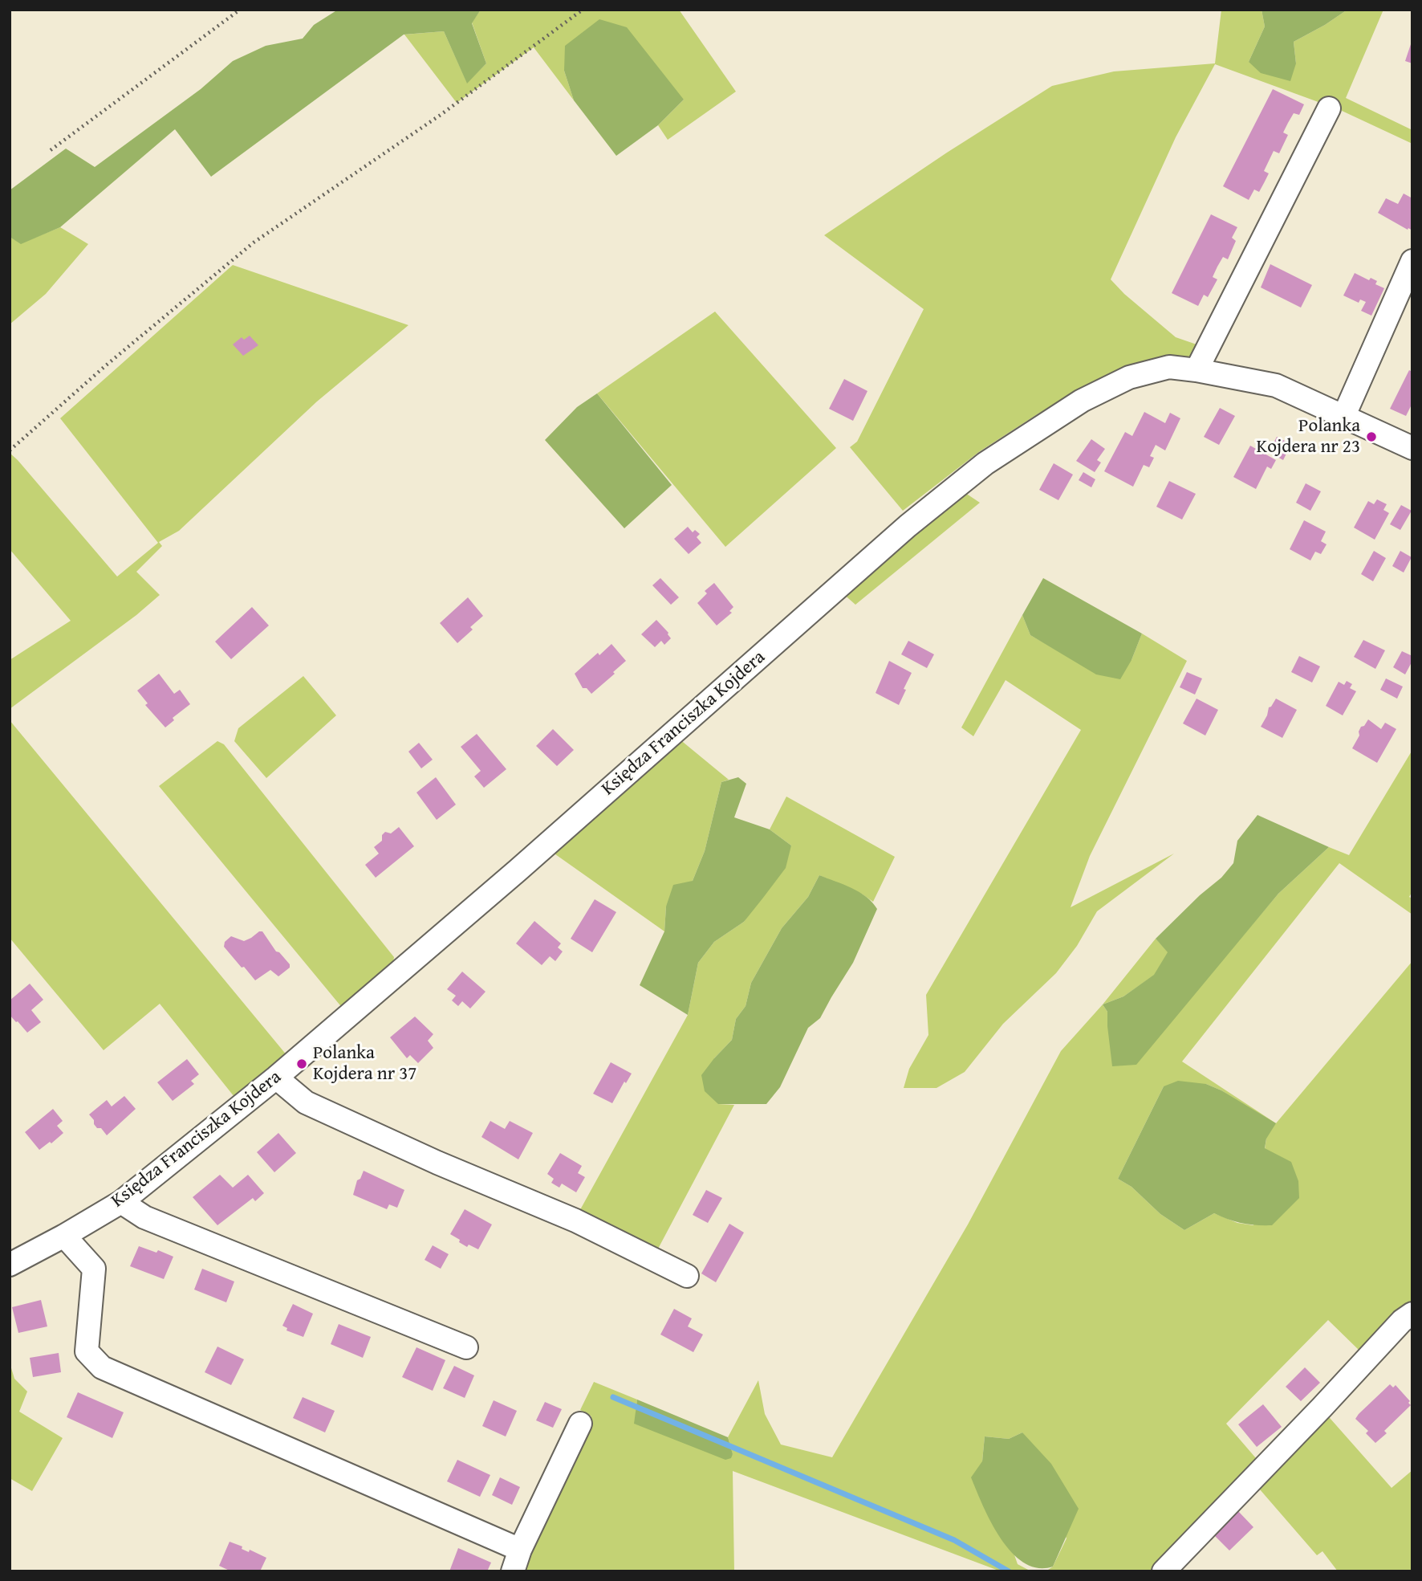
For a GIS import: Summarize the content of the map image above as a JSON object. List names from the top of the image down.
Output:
{
  "streets": {
    "street": ["Księdza Franciszka Kojdera"]
  },
  "places": ["Polanka Kojdera nr 23", "Polanka Kojdera nr 37"]
}
